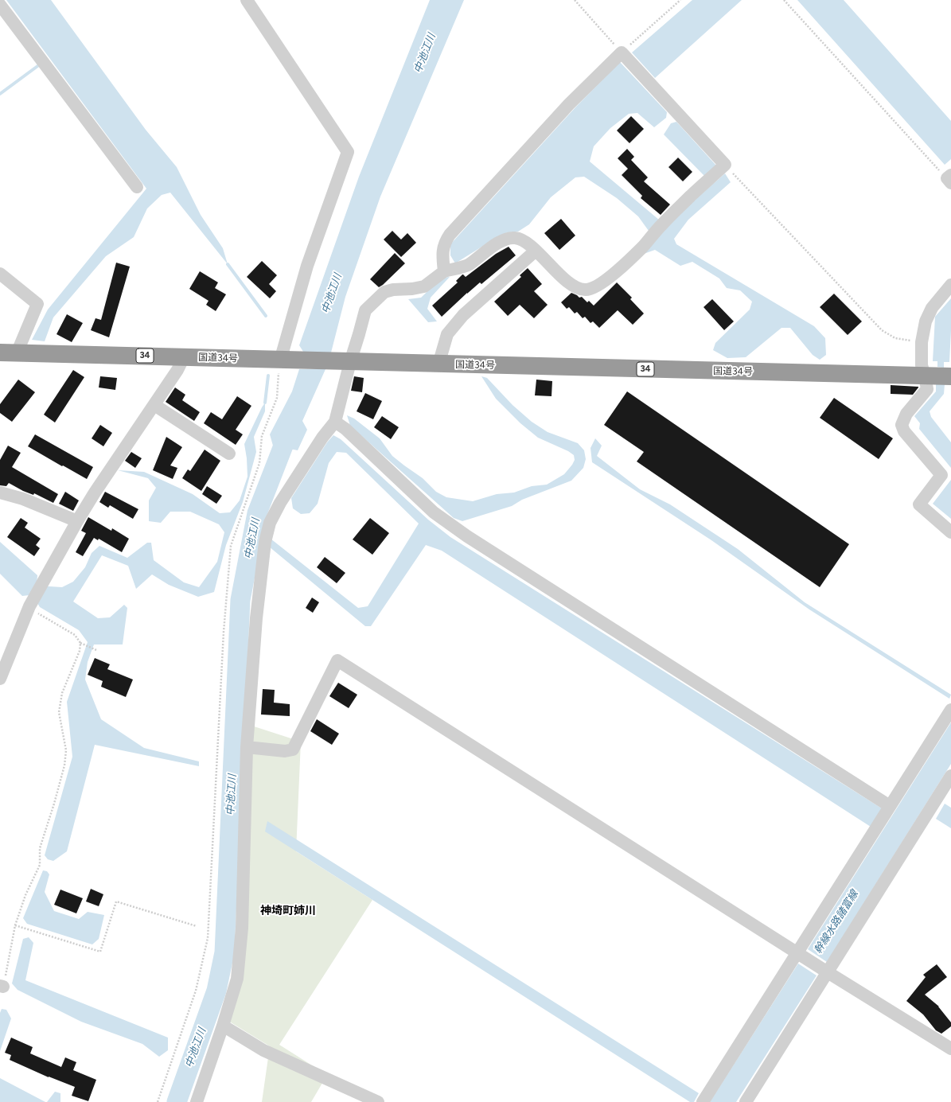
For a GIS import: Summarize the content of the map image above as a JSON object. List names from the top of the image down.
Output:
{
  "streets": {
    "highway": ["34", "国道34号"]
  },
  "districts": ["神埼町姉川"],
  "water": ["中池江川", "幹線水路諸富線"]
}
